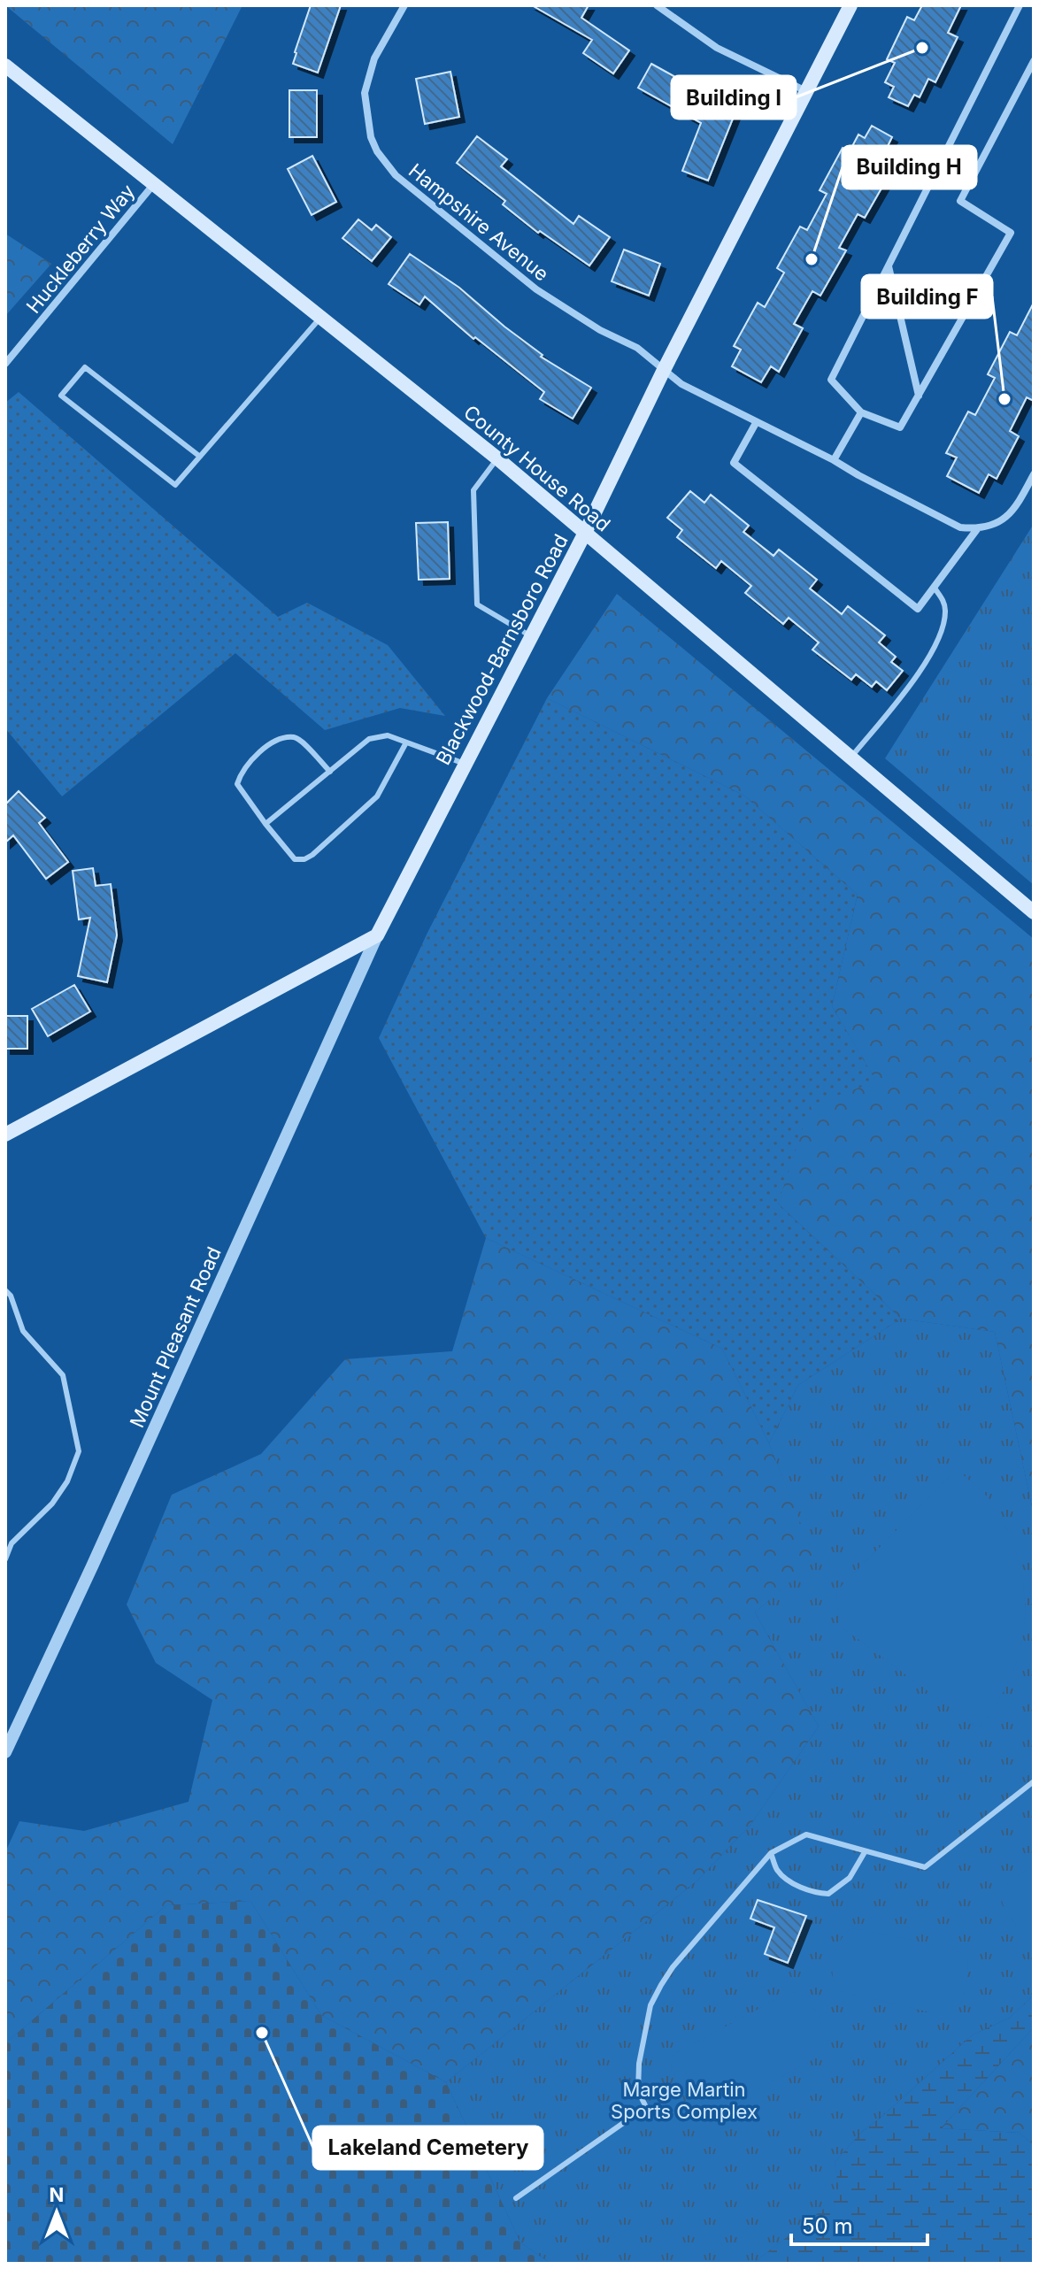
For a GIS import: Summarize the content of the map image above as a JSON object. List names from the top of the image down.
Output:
{
  "streets": {
    "main road": ["County House Road", "Blackwood-Barnsboro Road"],
    "street": ["Hampshire Avenue", "Huckleberry Way", "Mount Pleasant Road"]
  },
  "crossings": [
    ["Hampshire Avenue", "Blackwood-Barnsboro Road"],
    ["Huckleberry Way", "County House Road"],
    ["County House Road", "Blackwood-Barnsboro Road"],
    ["Blackwood-Barnsboro Road", "Mount Pleasant Road"]
  ],
  "parks": ["Marge Martin Sports Complex"],
  "places": [
    "Building I",
    "Building H",
    "Building F",
    "Lakeland Cemetery"
  ],
  "scale_bar": "50 m",
  "north": "top"
}
